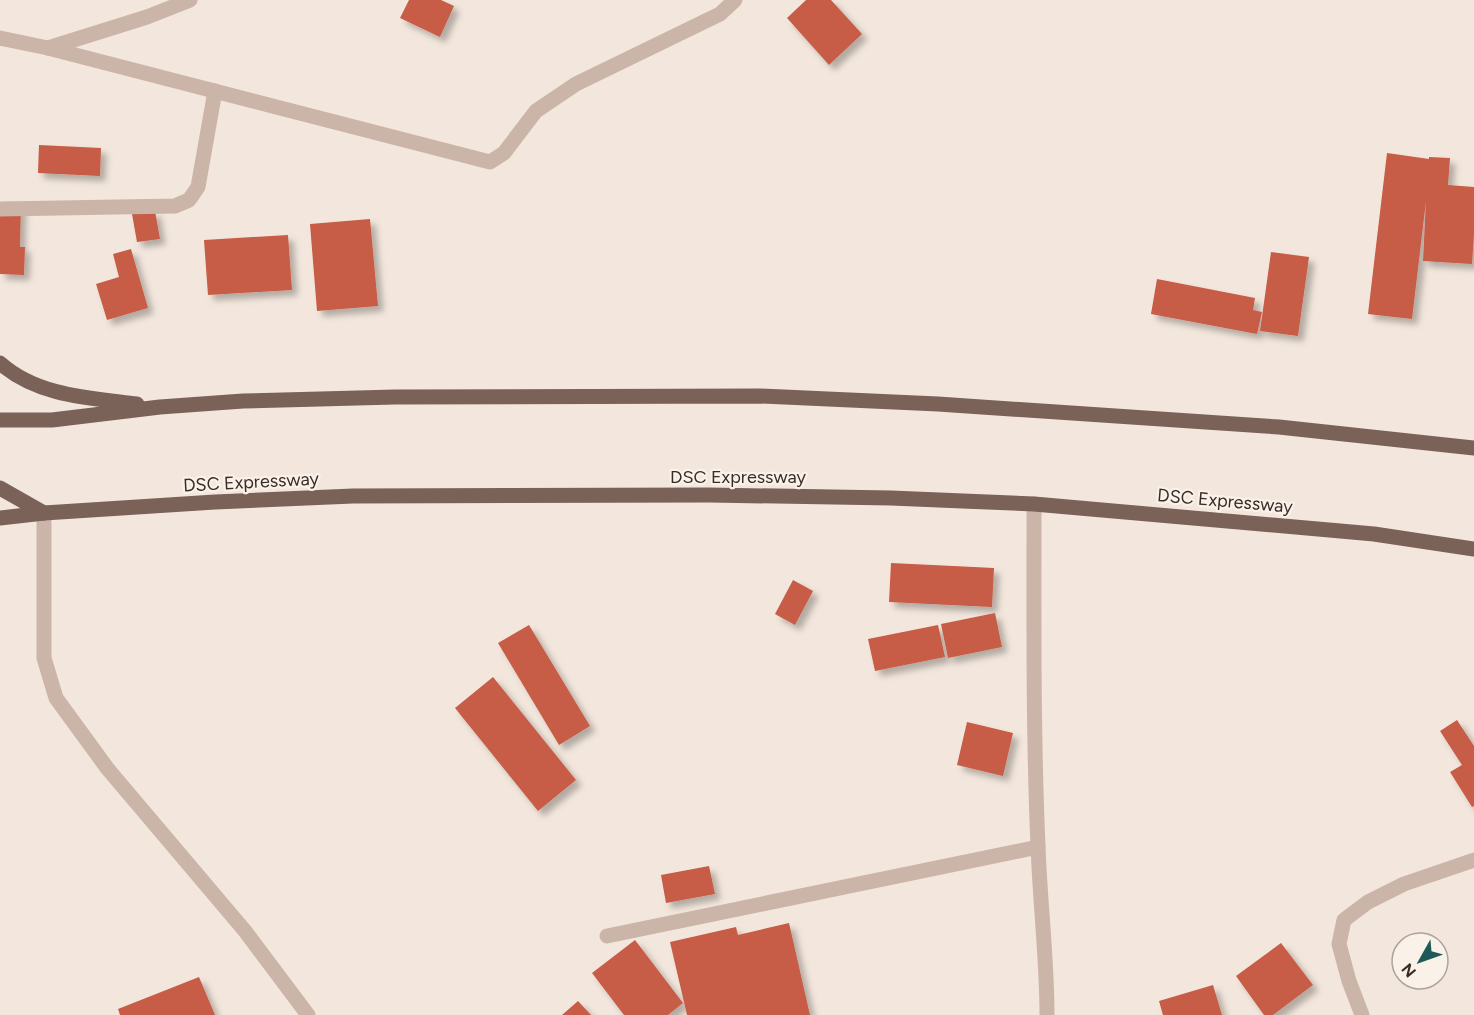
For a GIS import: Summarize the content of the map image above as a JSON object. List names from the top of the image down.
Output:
{
  "streets": {
    "main road": ["DSC Expressway"]
  },
  "north": "bottom left"
}
